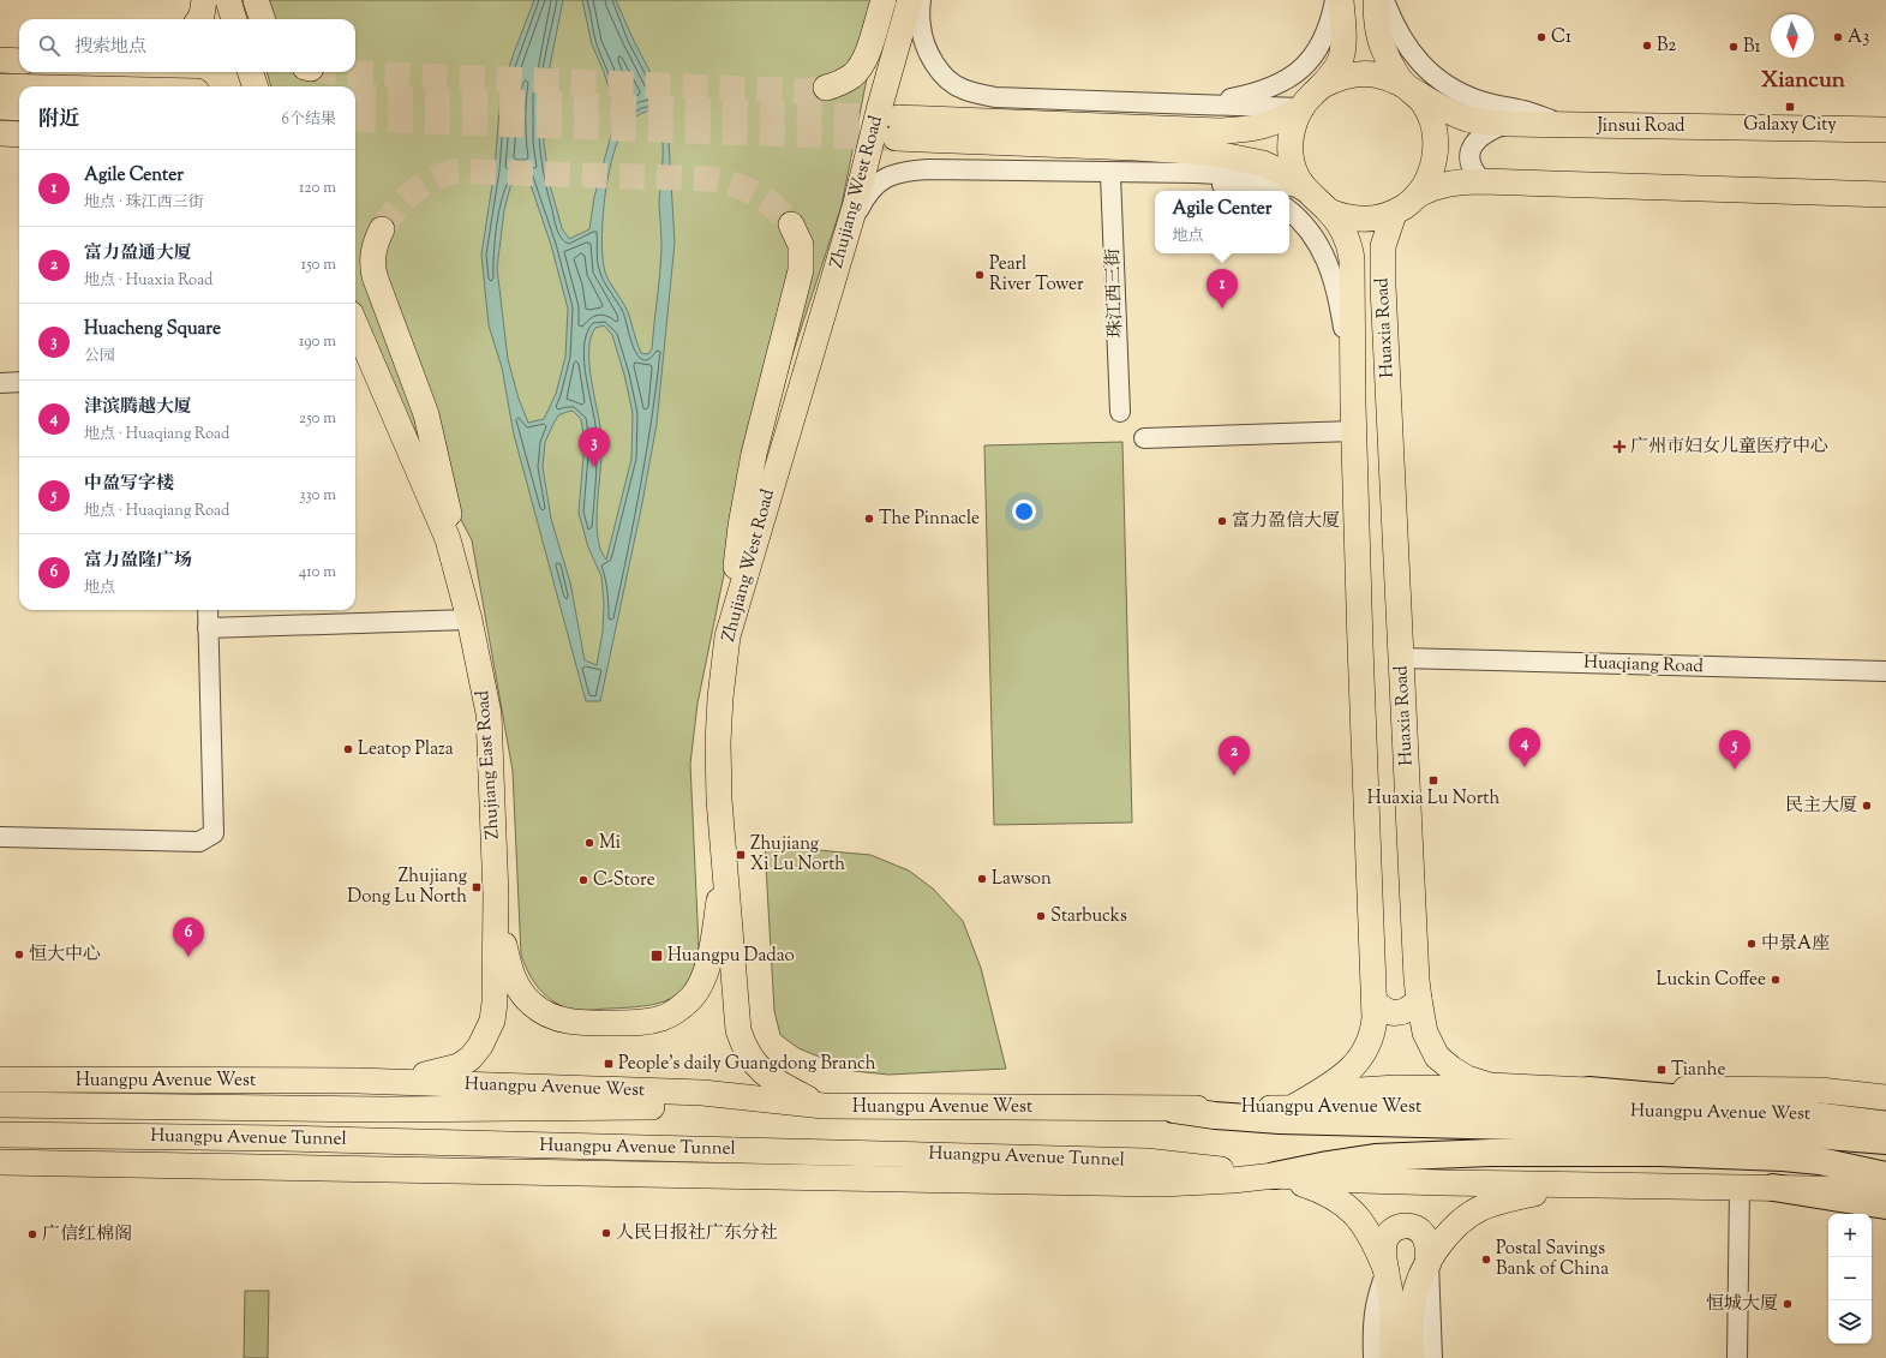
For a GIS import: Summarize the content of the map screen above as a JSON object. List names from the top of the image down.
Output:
{
  "streets": {
    "main road": [
      "Jinsui Road",
      "Zhujiang West Road",
      "Huaxia Road",
      "Zhujiang East Road",
      "Huangpu Avenue West",
      "Huangpu Avenue Tunnel"
    ],
    "street": ["珠江西三街", "Huaqiang Road"]
  },
  "crossings": [
    ["Jinsui Road", "Huaxia Road"],
    ["Zhujiang West Road", "Huangpu Avenue West"],
    ["Zhujiang West Road", "Huangpu Avenue Tunnel"],
    ["Huaxia Road", "Huaqiang Road"],
    ["Huaxia Road", "Huangpu Avenue West"],
    ["Zhujiang East Road", "Huangpu Avenue West"],
    ["Huangpu Avenue West", "Huangpu Avenue Tunnel"]
  ],
  "districts": ["Xiancun"],
  "places": {
    "other": [
      "C1",
      "A3",
      "B2",
      "B1",
      "Pearl River Tower",
      "The Pinnacle",
      "富力盈信大厦",
      "Leatop Plaza",
      "民主大厦",
      "Mi",
      "Lawson",
      "C-Store",
      "Starbucks",
      "中景A座",
      "恒大中心",
      "Luckin Coffee",
      "人民日报社广东分社",
      "广信红棉阁",
      "Postal Savings Bank of China",
      "恒城大厦"
    ],
    "transit": [
      "Galaxy City",
      "Huaxia Lu North",
      "Zhujiang Xi Lu North",
      "Zhujiang Dong Lu North",
      "Huangpu Dadao",
      "People's daily Guangdong Branch",
      "Tianhe"
    ],
    "health": ["广州市妇女儿童医疗中心"]
  },
  "north": "bottom",
  "page": {
    "search": "搜索地点",
    "heading": ["附近", "6个结果"],
    "list": [
      {
        "mark": "1",
        "name": "Agile Center",
        "note": "地点 · 珠江西三街",
        "value": "120 m"
      },
      {
        "mark": "2",
        "name": "富力盈通大厦",
        "note": "地点 · Huaxia Road",
        "value": "150 m"
      },
      {
        "mark": "3",
        "name": "Huacheng Square",
        "note": "公园",
        "value": "190 m"
      },
      {
        "mark": "4",
        "name": "津滨腾越大厦",
        "note": "地点 · Huaqiang Road",
        "value": "250 m"
      },
      {
        "mark": "5",
        "name": "中盈写字楼",
        "note": "地点 · Huaqiang Road",
        "value": "330 m"
      },
      {
        "mark": "6",
        "name": "富力盈隆广场",
        "note": "地点",
        "value": "410 m"
      }
    ],
    "popup": ["Agile Center", "地点"],
    "pins": [
      "1",
      "3",
      "4",
      "5",
      "2",
      "6"
    ],
    "map_buttons": ["+", "−"]
  }
}
